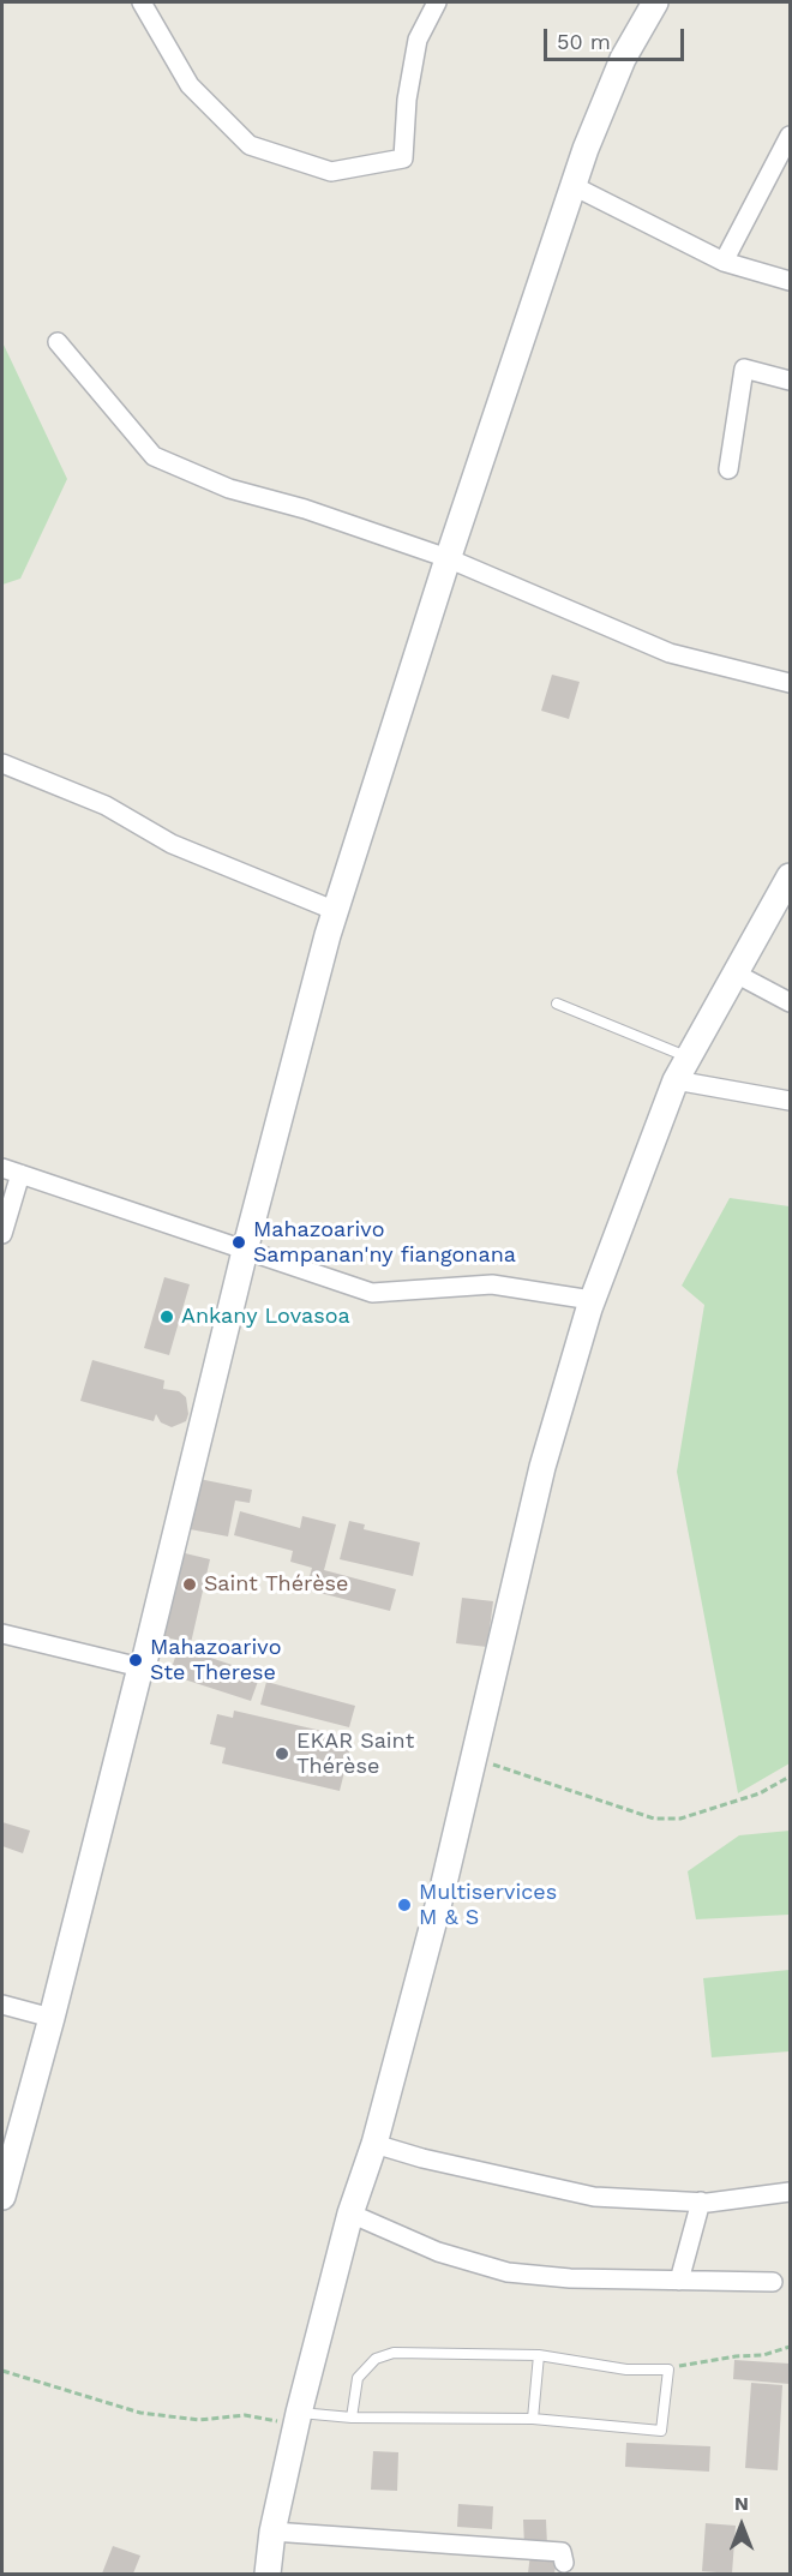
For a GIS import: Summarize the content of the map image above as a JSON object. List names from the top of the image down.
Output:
{
  "places": [
    "Mahazoarivo Sampanan'ny fiangonana",
    "Ankany Lovasoa",
    "Saint Thérèse",
    "Mahazoarivo Ste Therese",
    "EKAR Saint Thérèse",
    "Multiservices M & S"
  ],
  "scale_bar": "50 m",
  "north": "top"
}
